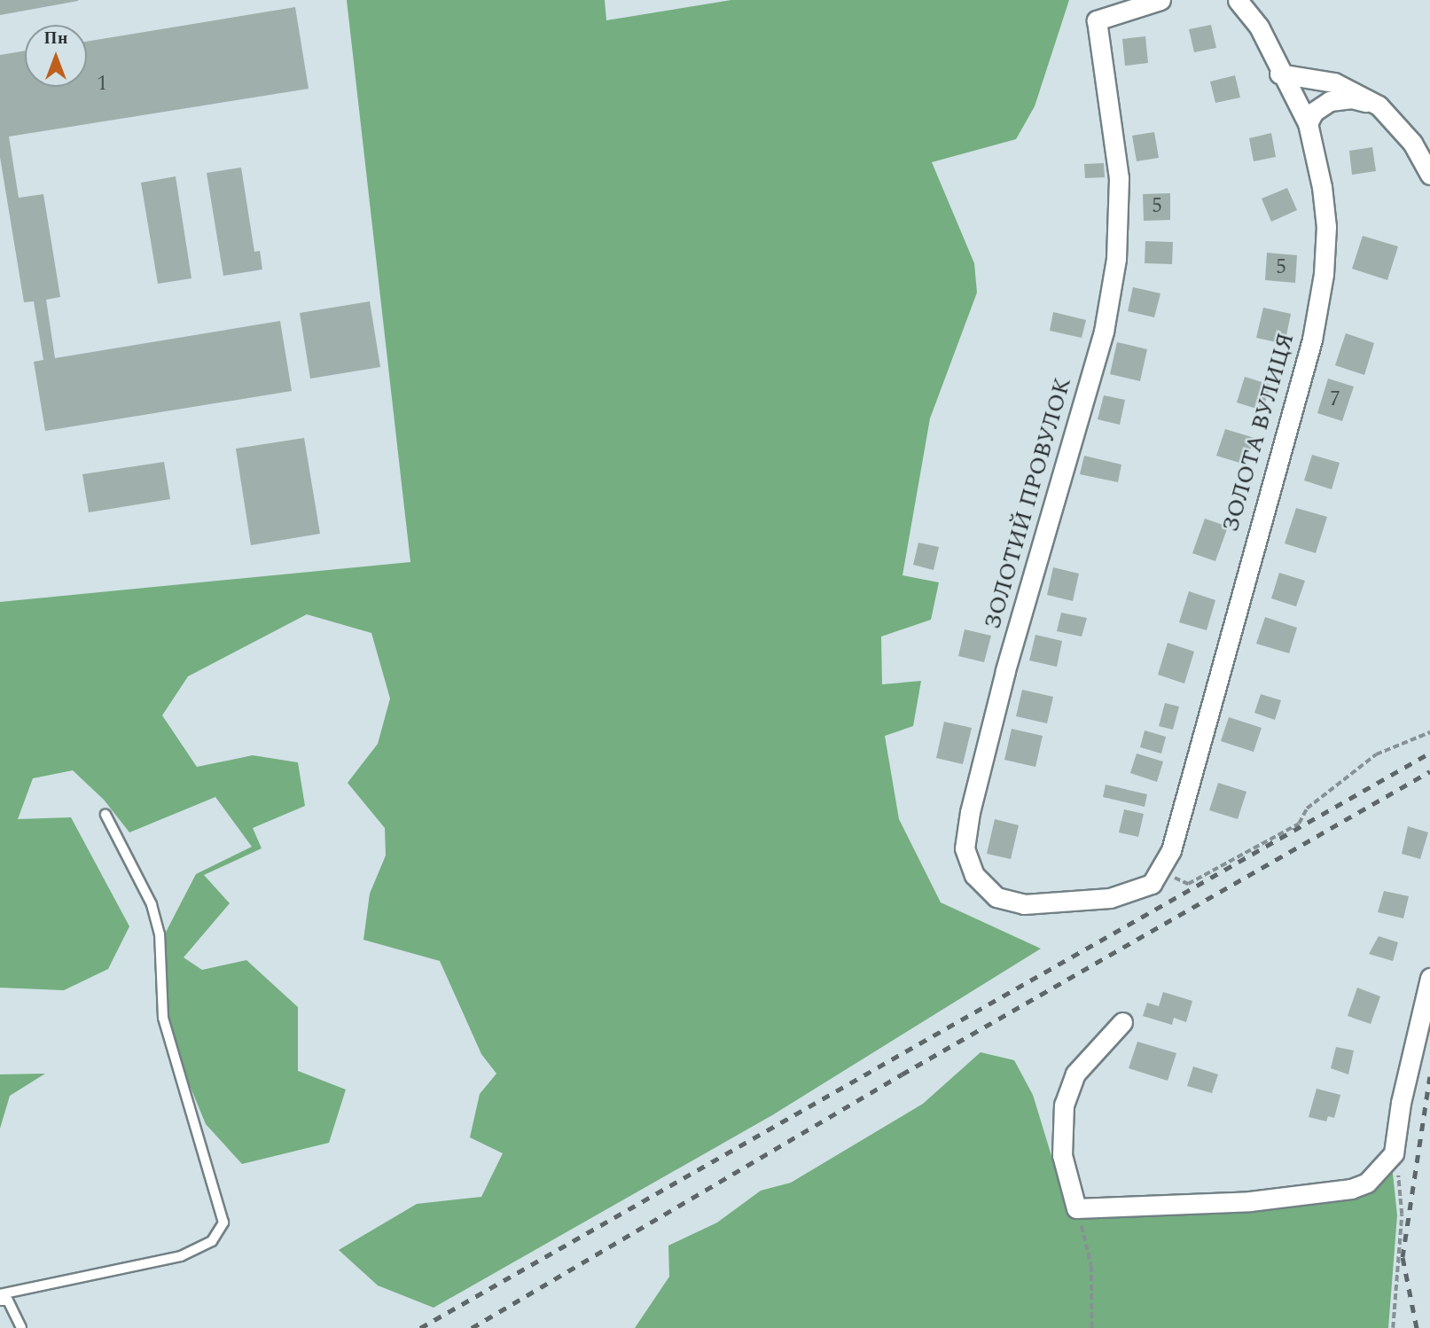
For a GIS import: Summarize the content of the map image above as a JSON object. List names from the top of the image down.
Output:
{
  "streets": {
    "street": ["ЗОЛОТА ВУЛИЦЯ", "ЗОЛОТИЙ ПРОВУЛОК"]
  },
  "crossings": [
    ["ЗОЛОТА ВУЛИЦЯ", "ЗОЛОТИЙ ПРОВУЛОК"]
  ],
  "house_numbers": [
    "1",
    "5",
    "5",
    "7"
  ],
  "north": "top"
}
